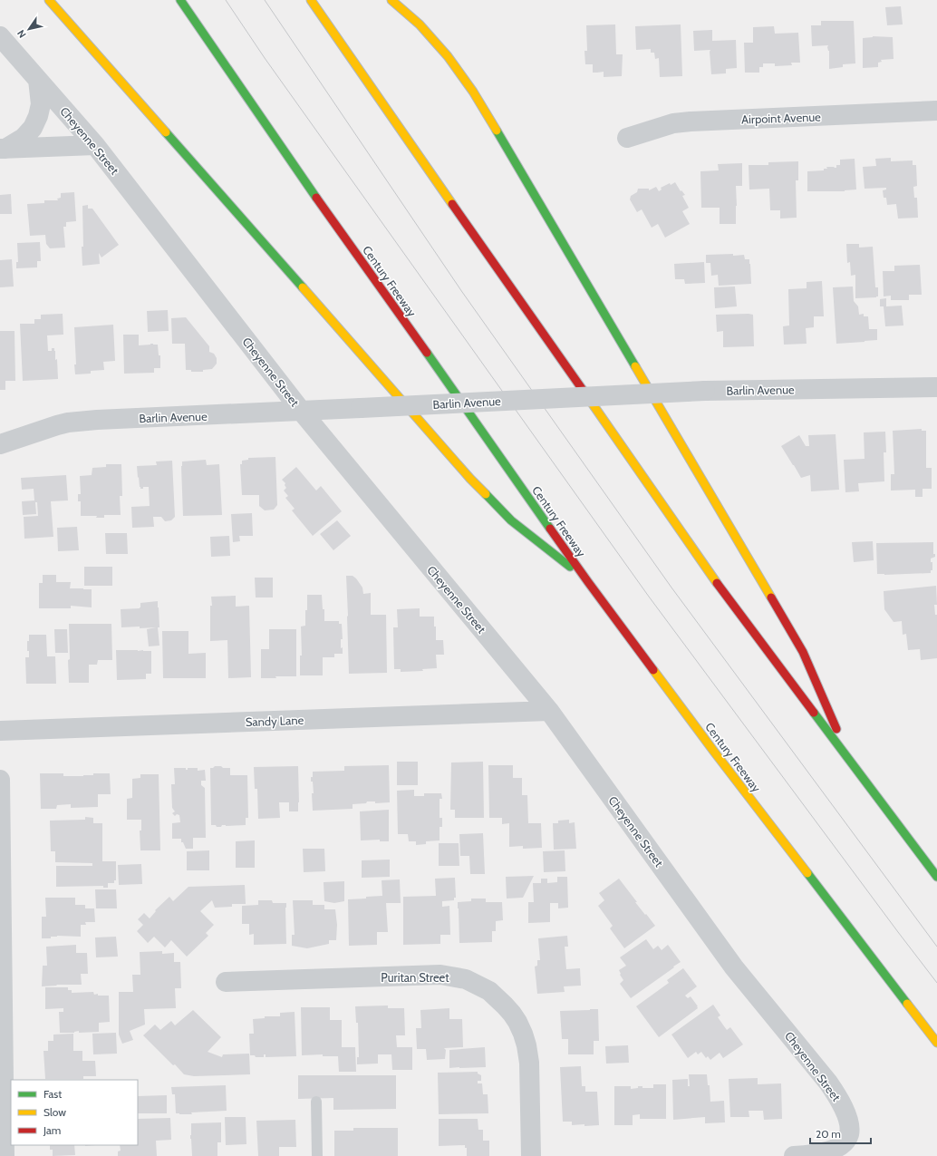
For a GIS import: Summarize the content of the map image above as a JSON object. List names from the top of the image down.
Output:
{
  "streets": {
    "highway": ["Century Freeway"],
    "street": [
      "Airpoint Avenue",
      "Cheyenne Street",
      "Barlin Avenue",
      "Sandy Lane",
      "Puritan Street"
    ]
  },
  "crossings": [
    ["Cheyenne Street", "Barlin Avenue"],
    ["Cheyenne Street", "Sandy Lane"]
  ],
  "legend": ["Fast", "Slow", "Jam"],
  "scale_bar": "20 m",
  "north": "bottom left"
}
